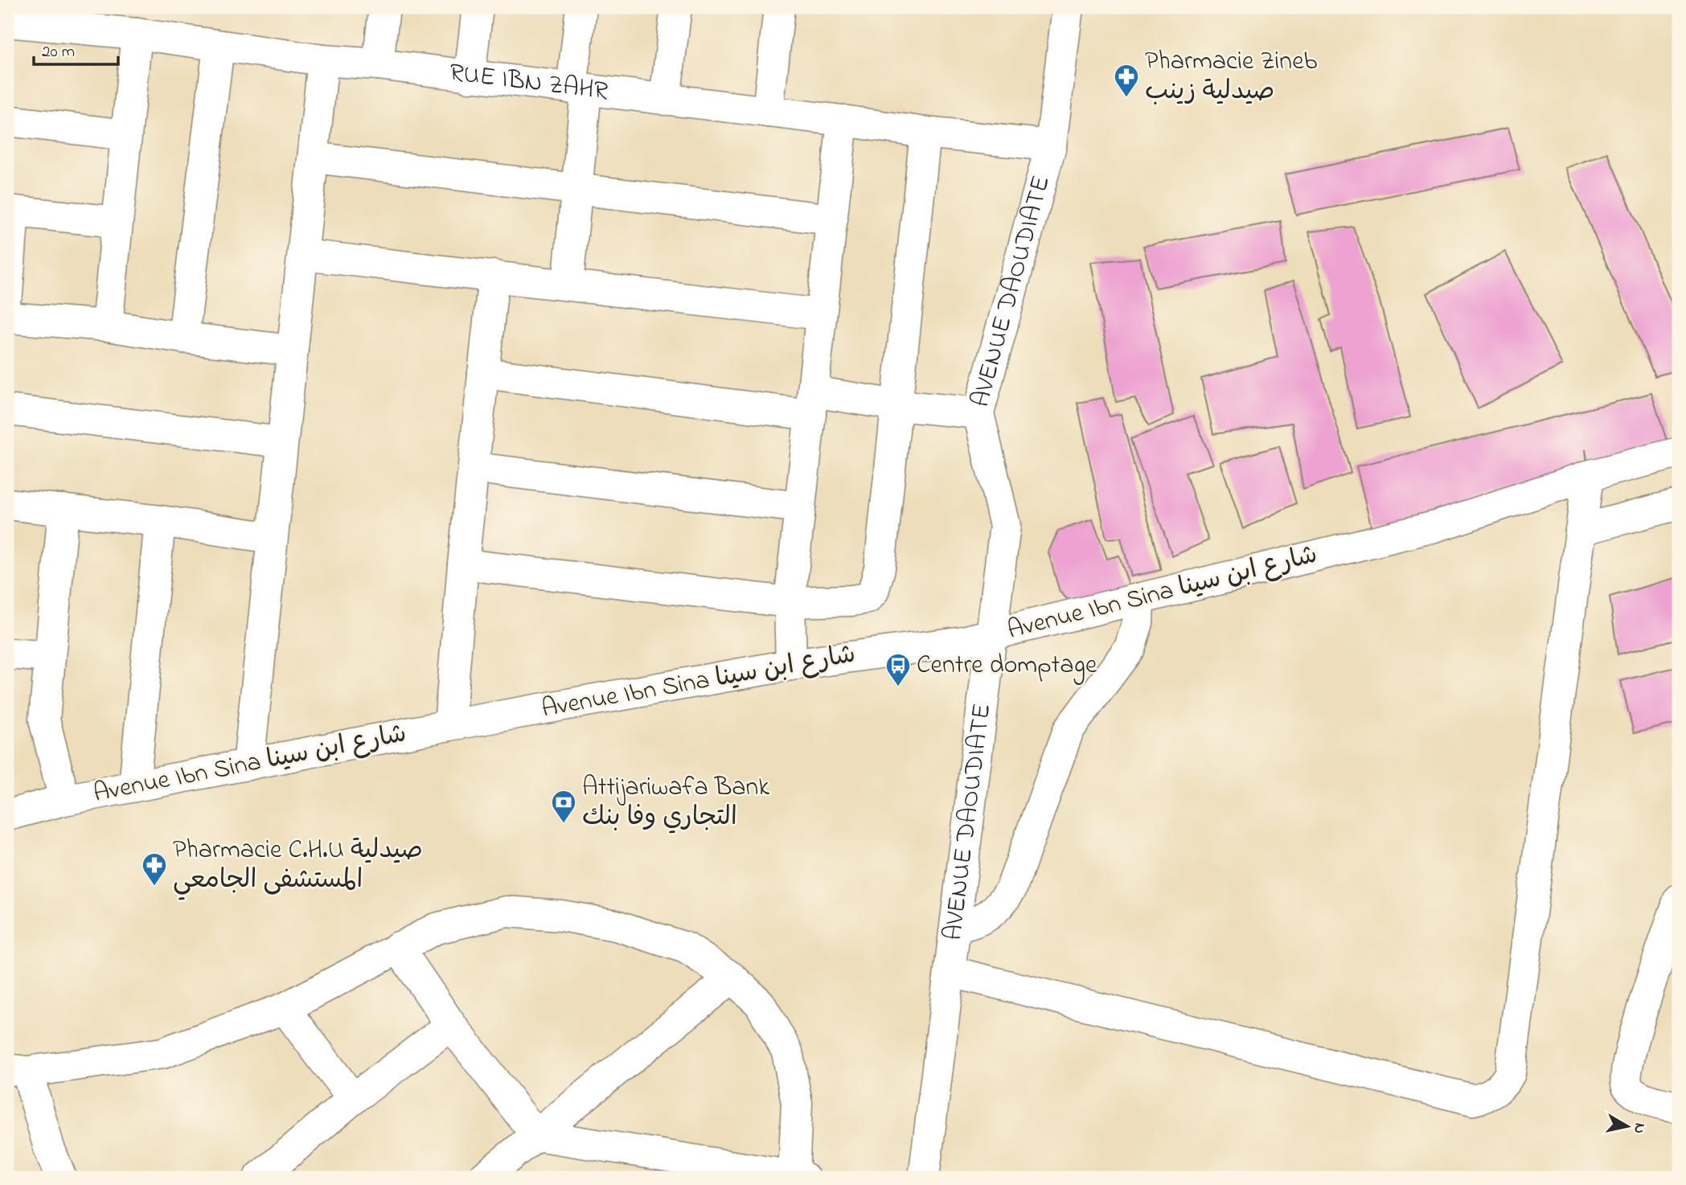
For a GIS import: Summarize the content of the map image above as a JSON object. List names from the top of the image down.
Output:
{
  "streets": {
    "street": ["RUE IBN ZAHR", "AVENUE DAOUDIATE", "Avenue Ibn Sina شارع ابن سينا"]
  },
  "crossings": [
    ["RUE IBN ZAHR", "AVENUE DAOUDIATE"],
    ["AVENUE DAOUDIATE", "Avenue Ibn Sina شارع ابن سينا"]
  ],
  "places": {
    "pharmacy": ["Pharmacie Zineb صيدلية زينب", "Pharmacie C.H.U صيدلية المستشفى الجامعي"],
    "bus stop": ["Centre domptage"],
    "bank": ["Attijariwafa Bank التجاري وفا بنك"]
  },
  "scale_bar": "20 m",
  "north": "right"
}
